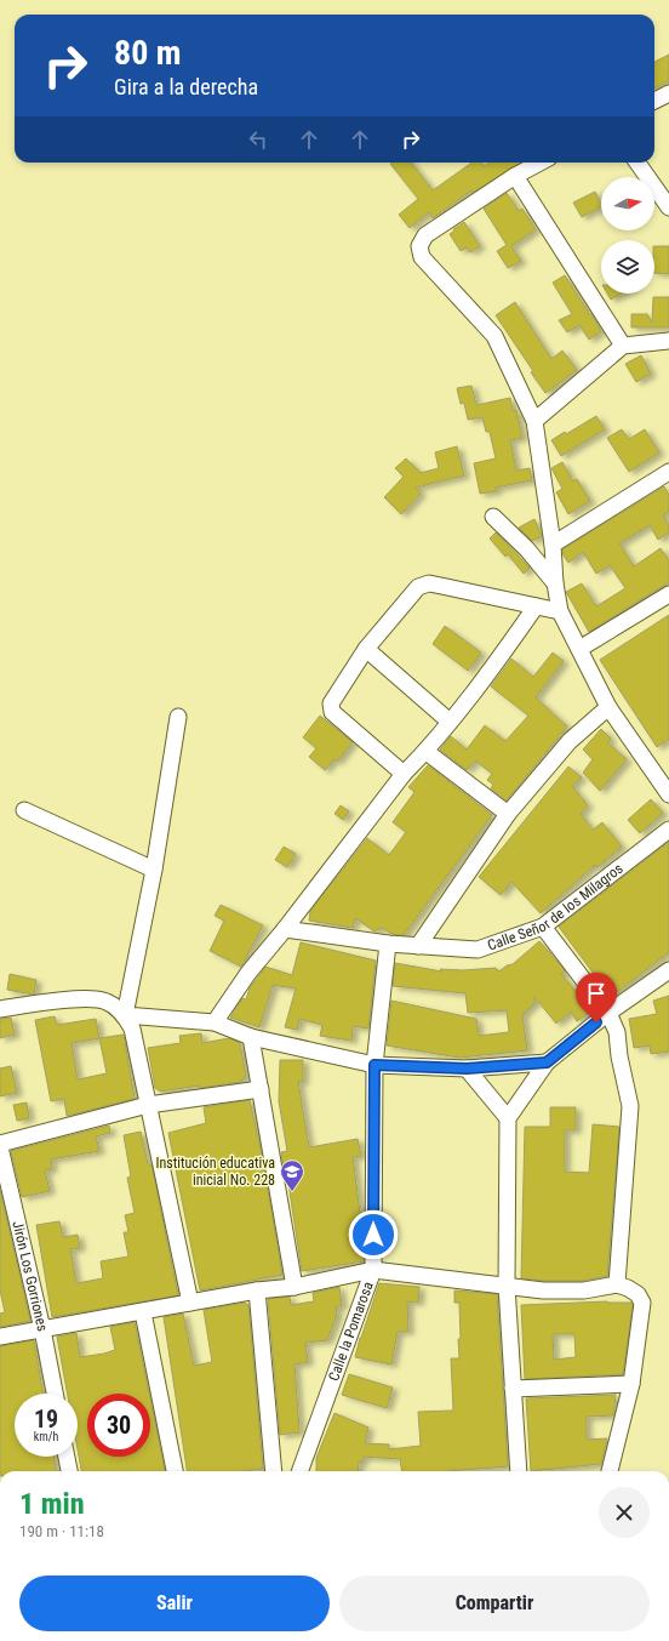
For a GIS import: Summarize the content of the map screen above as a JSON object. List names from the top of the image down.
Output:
{
  "streets": {
    "street": ["Calle Señor de los Milagros", "Jirón Los Gorriones", "Calle la Pomarosa"]
  },
  "crossings": [
    ["Calle Señor de los Milagros", "Calle la Pomarosa"]
  ],
  "places": {
    "school or university": ["Institución educativa inicial No. 228"]
  },
  "north": "right",
  "page": {
    "turn": ["80 m", "Gira a la derecha"],
    "speed": "19 km/h",
    "limit": "30",
    "heading": ["1 min", "190 m · 11:18"],
    "buttons": ["Salir", "Compartir"]
  }
}
